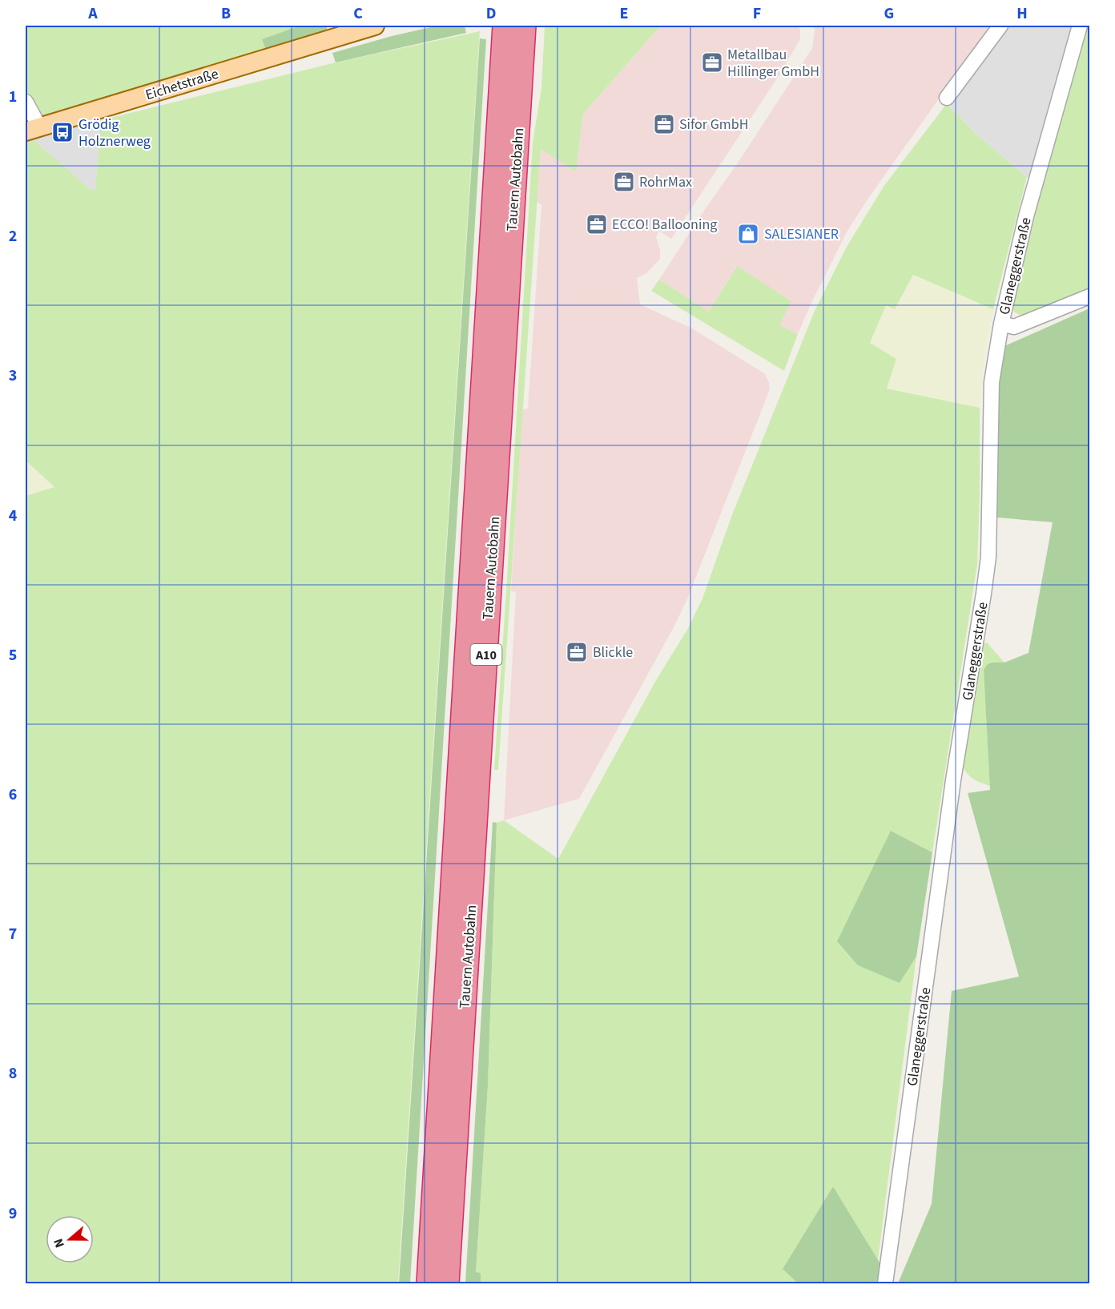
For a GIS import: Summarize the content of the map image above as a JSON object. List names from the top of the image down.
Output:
{
  "streets": {
    "highway": ["Tauern Autobahn", "A10"],
    "main road": ["Eichetstraße"],
    "street": ["Glaneggerstraße"]
  },
  "places": {
    "office": [
      "Metallbau Hillinger GmbH",
      "Sifor GmbH",
      "RohrMax",
      "ECCO! Ballooning",
      "Blickle"
    ],
    "bus stop": ["Grödig Holznerweg"],
    "shop": ["SALESIANER"]
  },
  "north": "left",
  "grid": {
    "columns": [
      "A",
      "B",
      "C",
      "D",
      "E",
      "F",
      "G",
      "H"
    ],
    "rows": [
      "1",
      "2",
      "3",
      "4",
      "5",
      "6",
      "7",
      "8",
      "9"
    ]
  }
}
